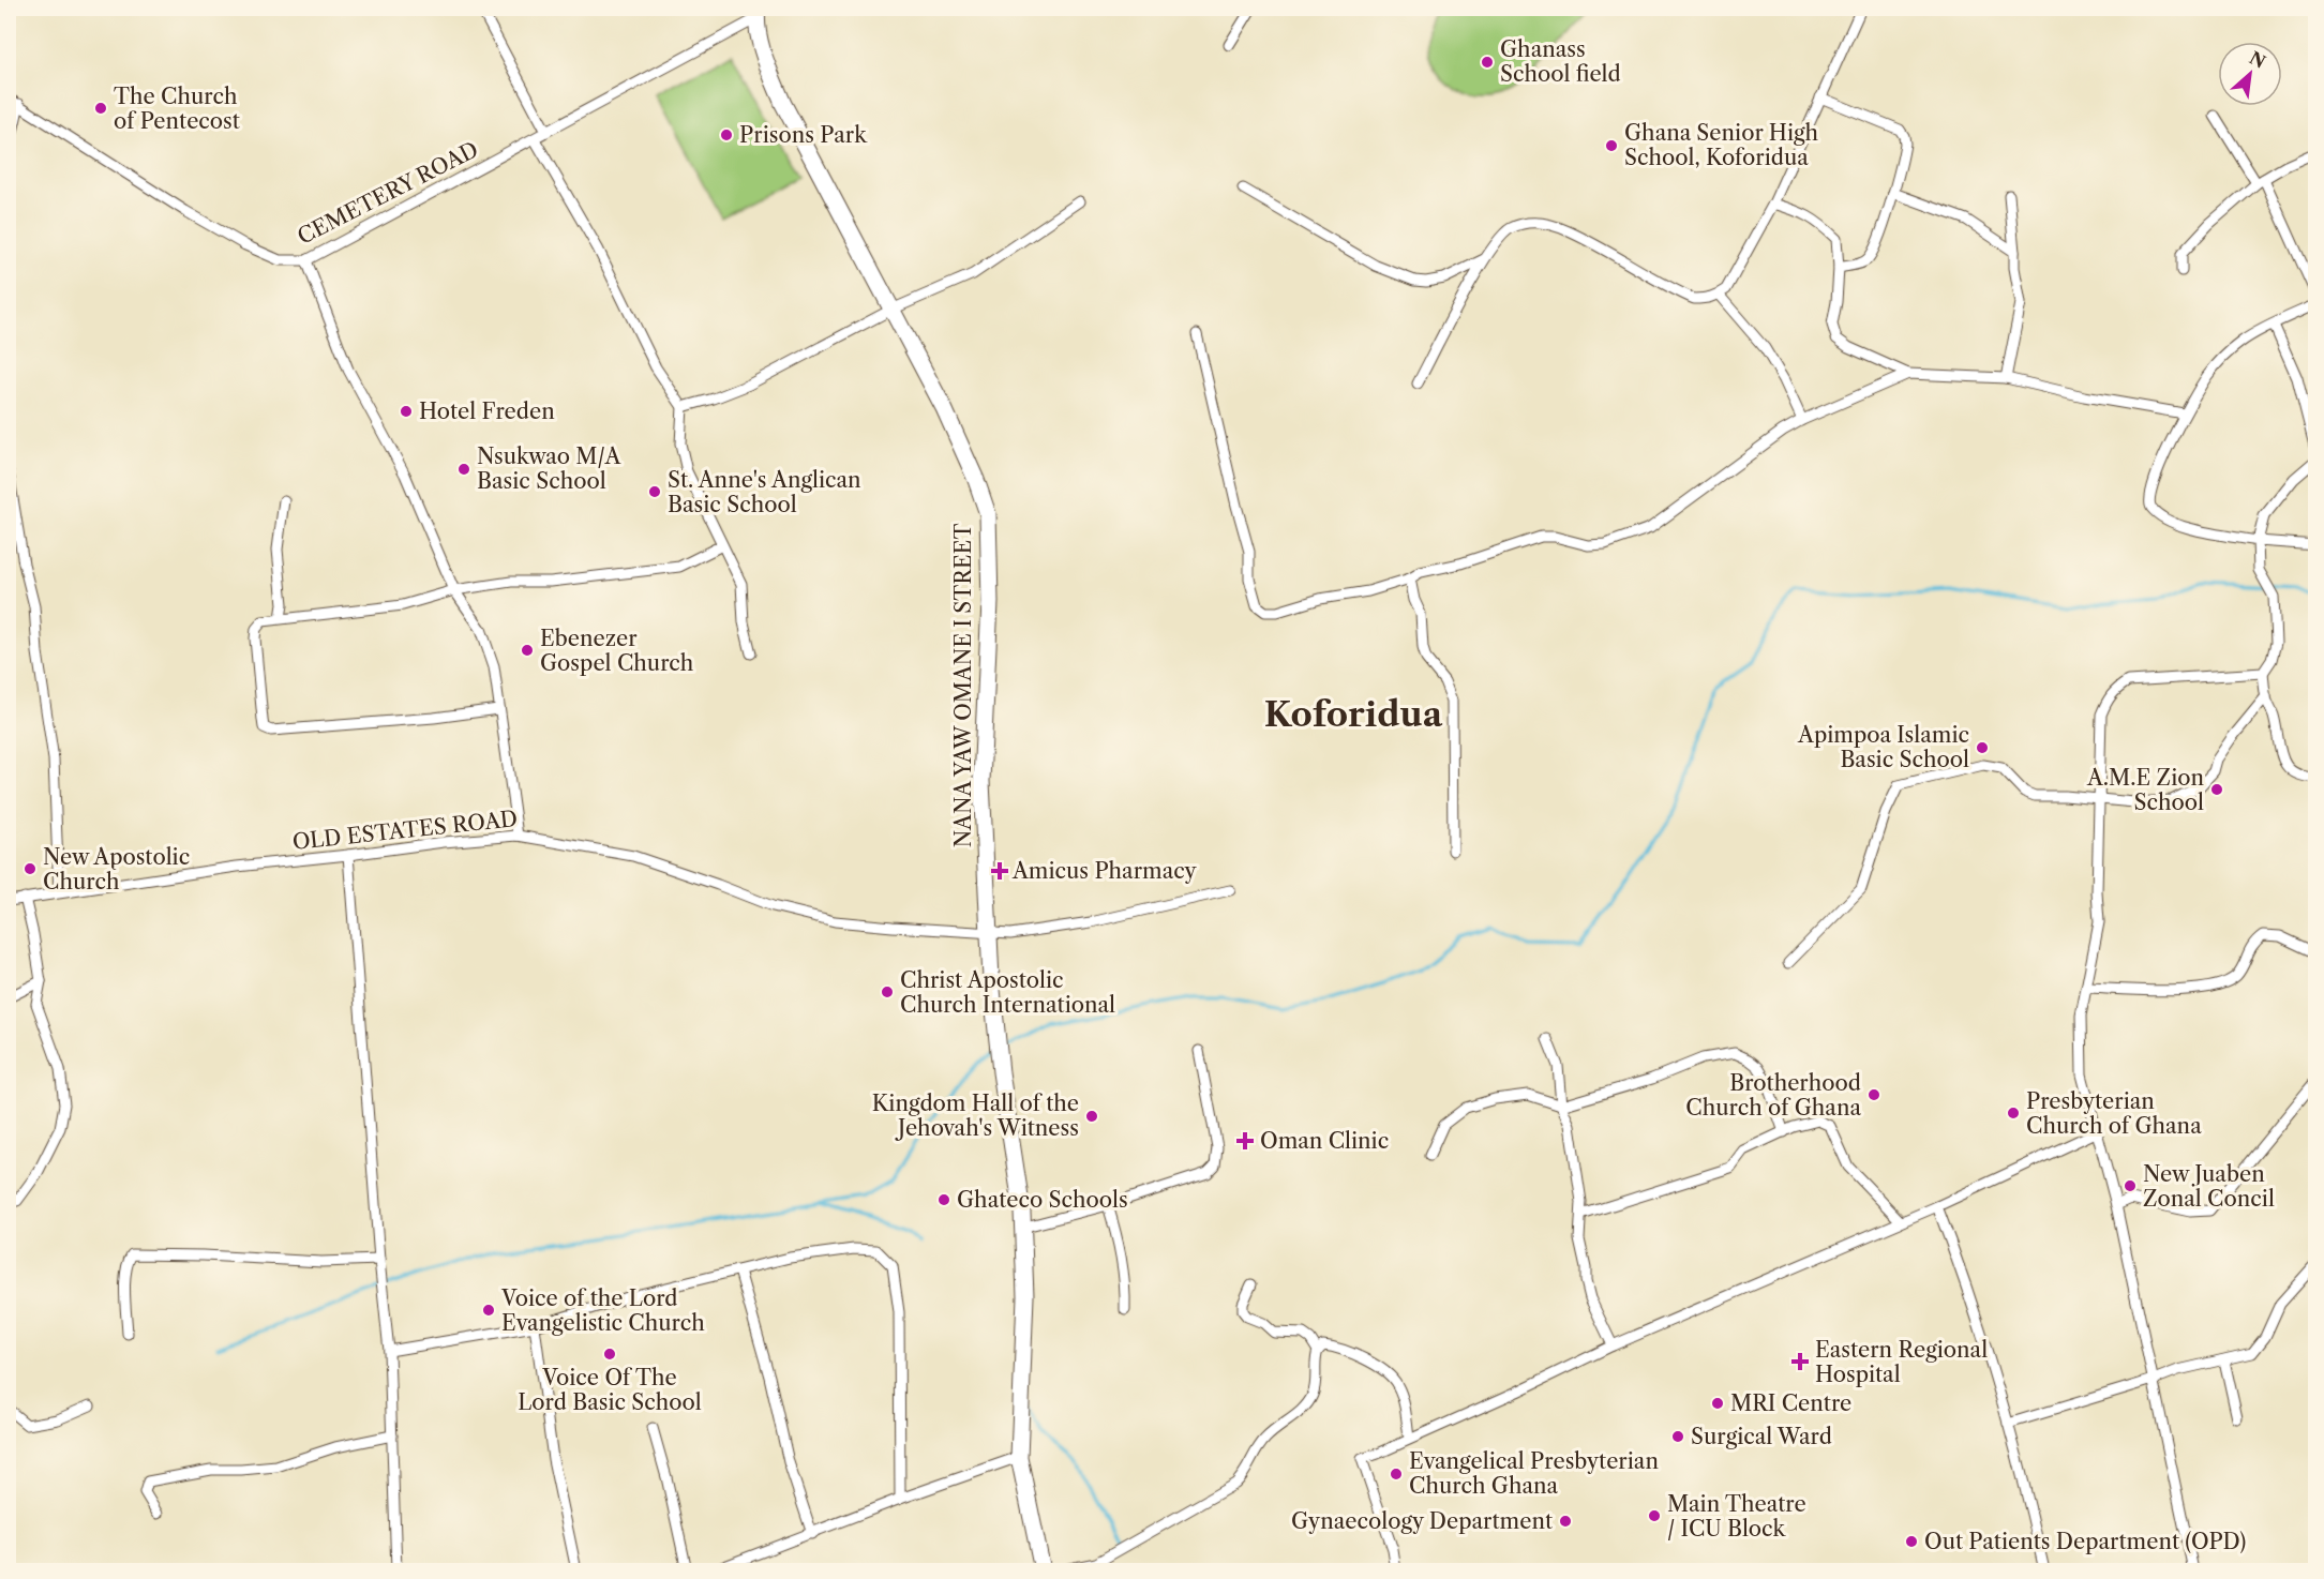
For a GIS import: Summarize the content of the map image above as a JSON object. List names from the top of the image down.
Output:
{
  "streets": {
    "main road": ["NANA YAW OMANE I STREET"],
    "street": ["CEMETERY ROAD", "OLD ESTATES ROAD"]
  },
  "crossings": [
    ["CEMETERY ROAD", "NANA YAW OMANE I STREET"],
    ["NANA YAW OMANE I STREET", "OLD ESTATES ROAD"]
  ],
  "districts": ["Koforidua"],
  "places": {
    "other": [
      "Ghanass School field",
      "The Church of Pentecost",
      "Prisons Park",
      "Ghana Senior High School, Koforidua",
      "Hotel Freden",
      "Nsukwao M/A Basic School",
      "St. Anne's Anglican Basic School",
      "Ebenezer Gospel Church",
      "Apimpoa Islamic Basic School",
      "A.M.E Zion School",
      "New Apostolic Church",
      "Christ Apostolic Church International",
      "Brotherhood Church of Ghana",
      "Presbyterian Church of Ghana",
      "Kingdom Hall of the Jehovah's Witness",
      "New Juaben Zonal Concil",
      "Ghateco Schools",
      "Voice of the Lord Evangelistic Church",
      "Voice Of The Lord Basic School",
      "MRI Centre",
      "Surgical Ward",
      "Evangelical Presbyterian Church Ghana",
      "Main Theatre / ICU Block",
      "Gynaecology Department",
      "Out Patients Department (OPD)"
    ],
    "health": ["Amicus Pharmacy", "Oman Clinic", "Eastern Regional Hospital"]
  },
  "north": "top right"
}
